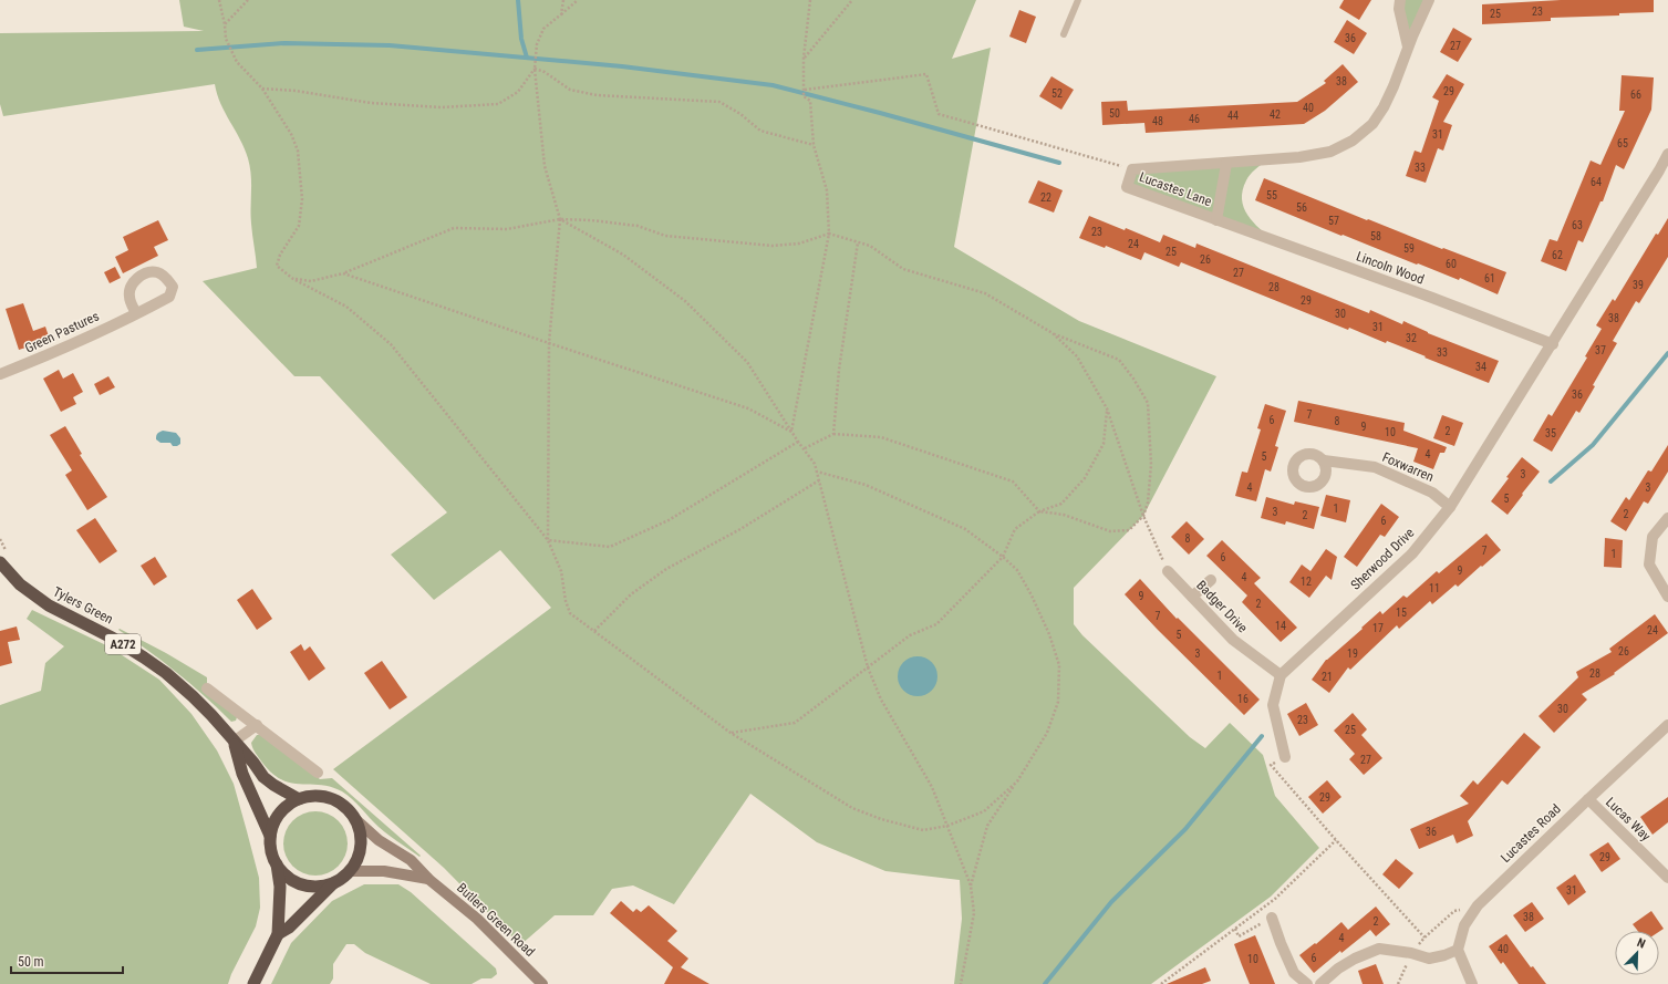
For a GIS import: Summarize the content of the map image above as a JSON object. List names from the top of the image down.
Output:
{
  "streets": {
    "highway": ["Tylers Green", "A272"],
    "main road": ["Butlers Green Road"],
    "street": [
      "Lucastes Lane",
      "Lincoln Wood",
      "Green Pastures",
      "Foxwarren",
      "Sherwood Drive",
      "Badger Drive",
      "Lucas Way",
      "Lucastes Road"
    ]
  },
  "crossings": [
    ["Lucastes Lane", "Lincoln Wood"],
    ["Lincoln Wood", "Sherwood Drive"],
    ["Foxwarren", "Sherwood Drive"],
    ["Sherwood Drive", "Badger Drive"],
    ["Tylers Green", "Butlers Green Road"],
    ["Lucas Way", "Lucastes Road"]
  ],
  "house_numbers": [
    "23",
    "25",
    "36",
    "27",
    "38",
    "29",
    "52",
    "66",
    "40",
    "50",
    "42",
    "44",
    "46",
    "48",
    "31",
    "65",
    "33",
    "64",
    "55",
    "22",
    "56",
    "57",
    "63",
    "23",
    "58",
    "24",
    "59",
    "25",
    "62",
    "26",
    "60",
    "27",
    "61",
    "39",
    "28",
    "29",
    "30",
    "38",
    "31",
    "32",
    "37",
    "33",
    "34",
    "36",
    "7",
    "6",
    "8",
    "9",
    "2",
    "10",
    "35",
    "4",
    "5",
    "3",
    "4",
    "3",
    "5",
    "1",
    "3",
    "2",
    "2",
    "6",
    "8",
    "7",
    "1",
    "6",
    "9",
    "4",
    "12",
    "11",
    "9",
    "2",
    "15",
    "7",
    "14",
    "17",
    "24",
    "5",
    "26",
    "3",
    "19",
    "28",
    "1",
    "21",
    "16",
    "30",
    "23",
    "25",
    "27",
    "29",
    "36",
    "29",
    "31",
    "38",
    "2",
    "4",
    "40",
    "6",
    "10"
  ],
  "scale_bar": "50 m",
  "north": "top right"
}
